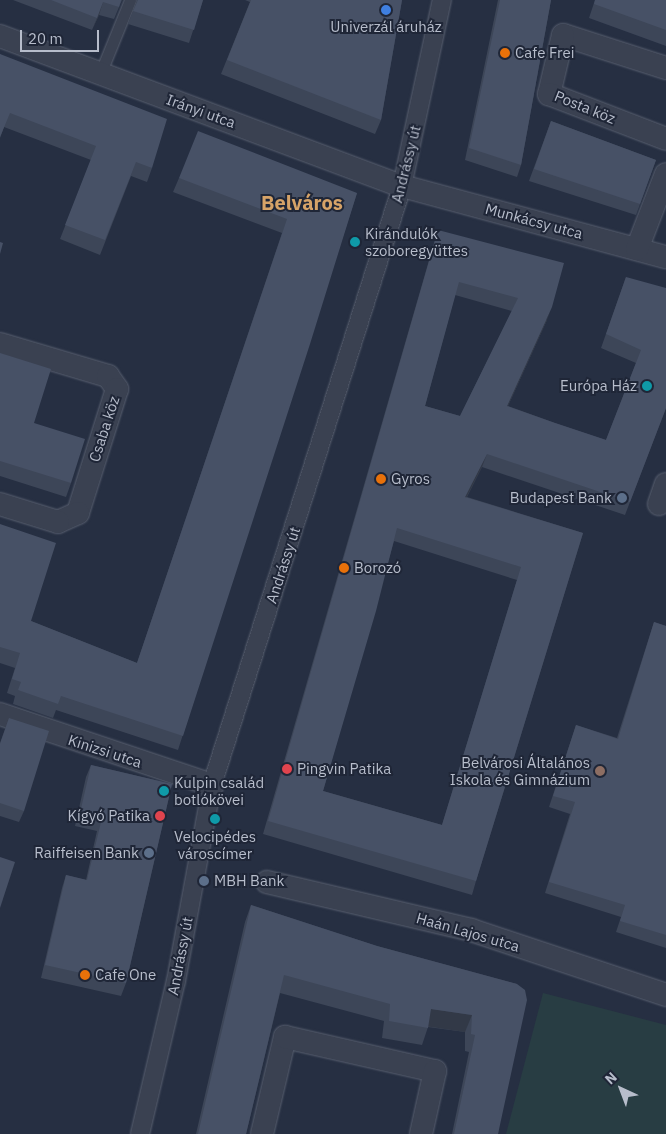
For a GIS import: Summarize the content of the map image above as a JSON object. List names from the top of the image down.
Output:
{
  "streets": {
    "street": [
      "Posta köz",
      "Irányi utca",
      "Andrássy út",
      "Munkácsy utca",
      "Csaba köz",
      "Kinizsi utca",
      "Haán Lajos utca"
    ]
  },
  "crossings": [
    ["Irányi utca", "Andrássy út"],
    ["Irányi utca", "Munkácsy utca"],
    ["Andrássy út", "Munkácsy utca"],
    ["Andrássy út", "Kinizsi utca"]
  ],
  "districts": ["Belváros"],
  "places": [
    "Univerzál áruház",
    "Cafe Frei",
    "Kirándulók szoboregyüttes",
    "Európa Ház",
    "Gyros",
    "Budapest Bank",
    "Borozó",
    "Pingvin Patika",
    "Belvárosi Általános Iskola és Gimnázium",
    "Kulpin család botlókövei",
    "Kígyó Patika",
    "Velocipédes városcímer",
    "Raiffeisen Bank",
    "MBH Bank",
    "Cafe One"
  ],
  "scale_bar": "20 m",
  "north": "top left"
}
